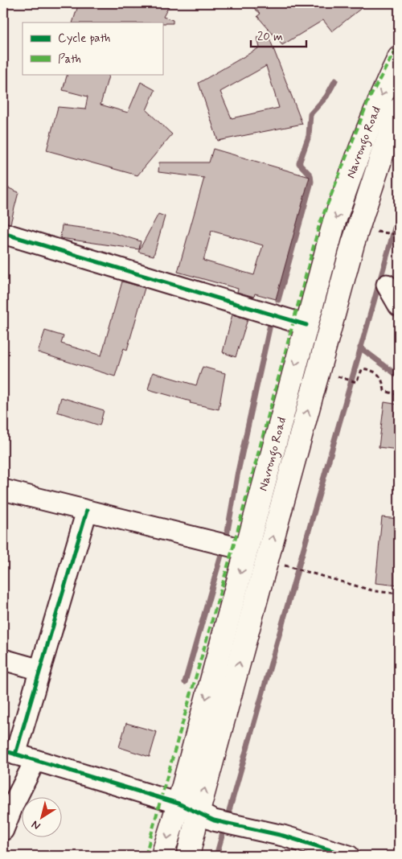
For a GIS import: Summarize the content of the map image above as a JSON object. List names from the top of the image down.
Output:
{
  "streets": {
    "highway": ["Navrongo Road"]
  },
  "legend": ["Cycle path", "Path"],
  "scale_bar": "20 m",
  "north": "bottom left"
}
